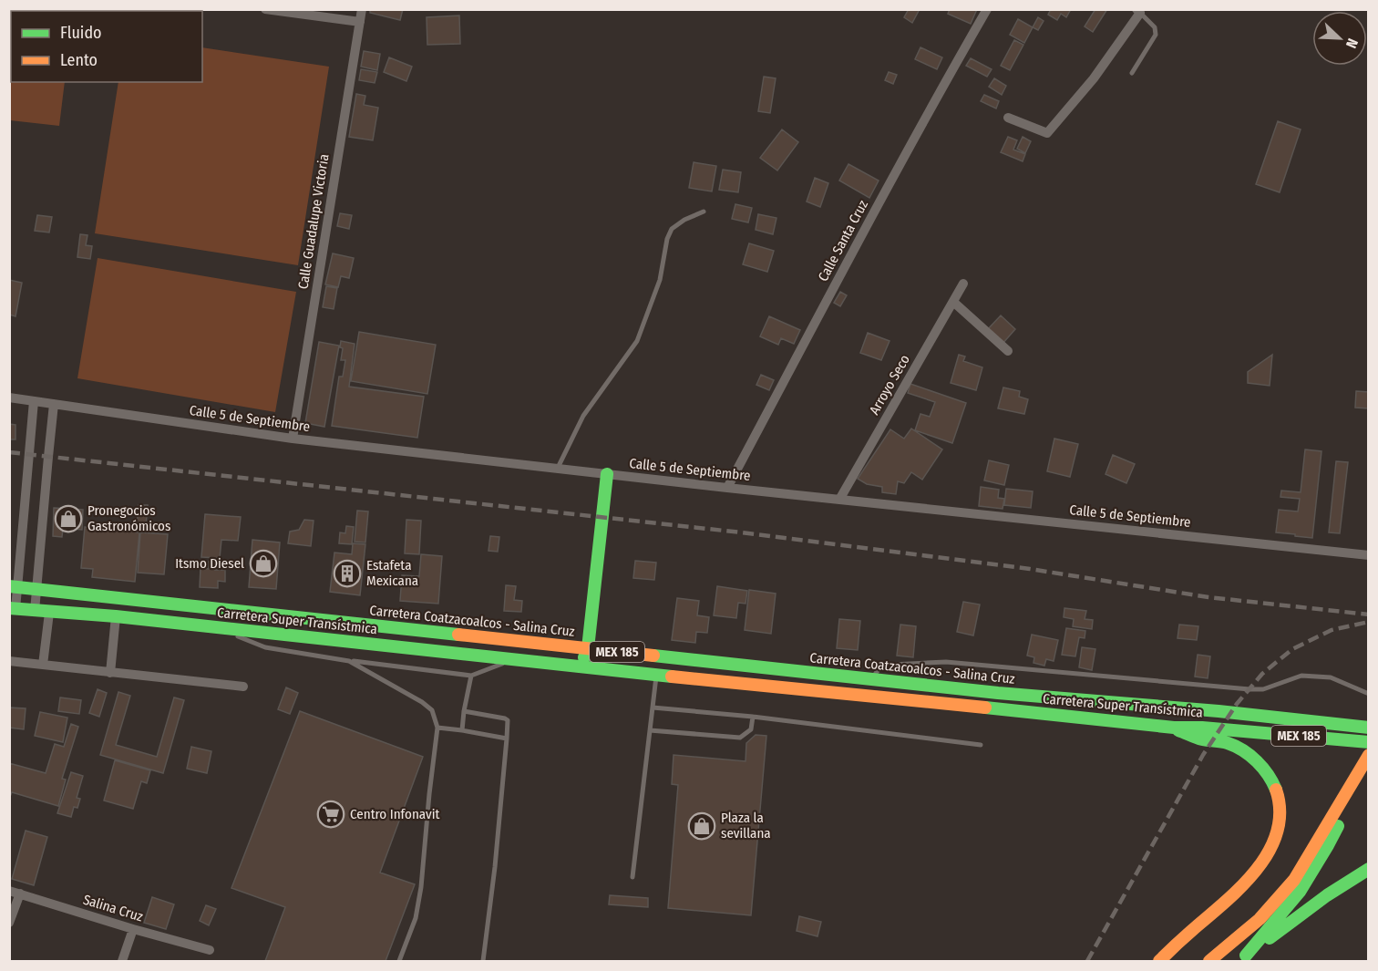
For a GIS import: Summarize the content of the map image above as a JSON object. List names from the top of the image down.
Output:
{
  "streets": {
    "main road": ["Carretera Super Transístmica", "Carretera Coatzacoalcos - Salina Cruz", "MEX 185"],
    "street": [
      "Calle Guadalupe Victoria",
      "Calle Santa Cruz",
      "Arroyo Seco",
      "Calle 5 de Septiembre",
      "Salina Cruz"
    ]
  },
  "crossings": [
    ["Calle Guadalupe Victoria", "Calle 5 de Septiembre"],
    ["Calle Santa Cruz", "Calle 5 de Septiembre"],
    ["Arroyo Seco", "Calle 5 de Septiembre"],
    ["Calle 5 de Septiembre", "MEX 185"],
    ["Carretera Super Transístmica", "Carretera Coatzacoalcos - Salina Cruz"],
    ["Carretera Super Transístmica", "MEX 185"],
    ["Carretera Coatzacoalcos - Salina Cruz", "MEX 185"]
  ],
  "places": {
    "shop": ["Pronegocios Gastronómicos", "Itsmo Diesel", "Plaza la sevillana"],
    "building": ["Estafeta Mexicana"],
    "supermarket": ["Centro Infonavit"]
  },
  "legend": ["Fluido", "Lento"],
  "north": "bottom right"
}
